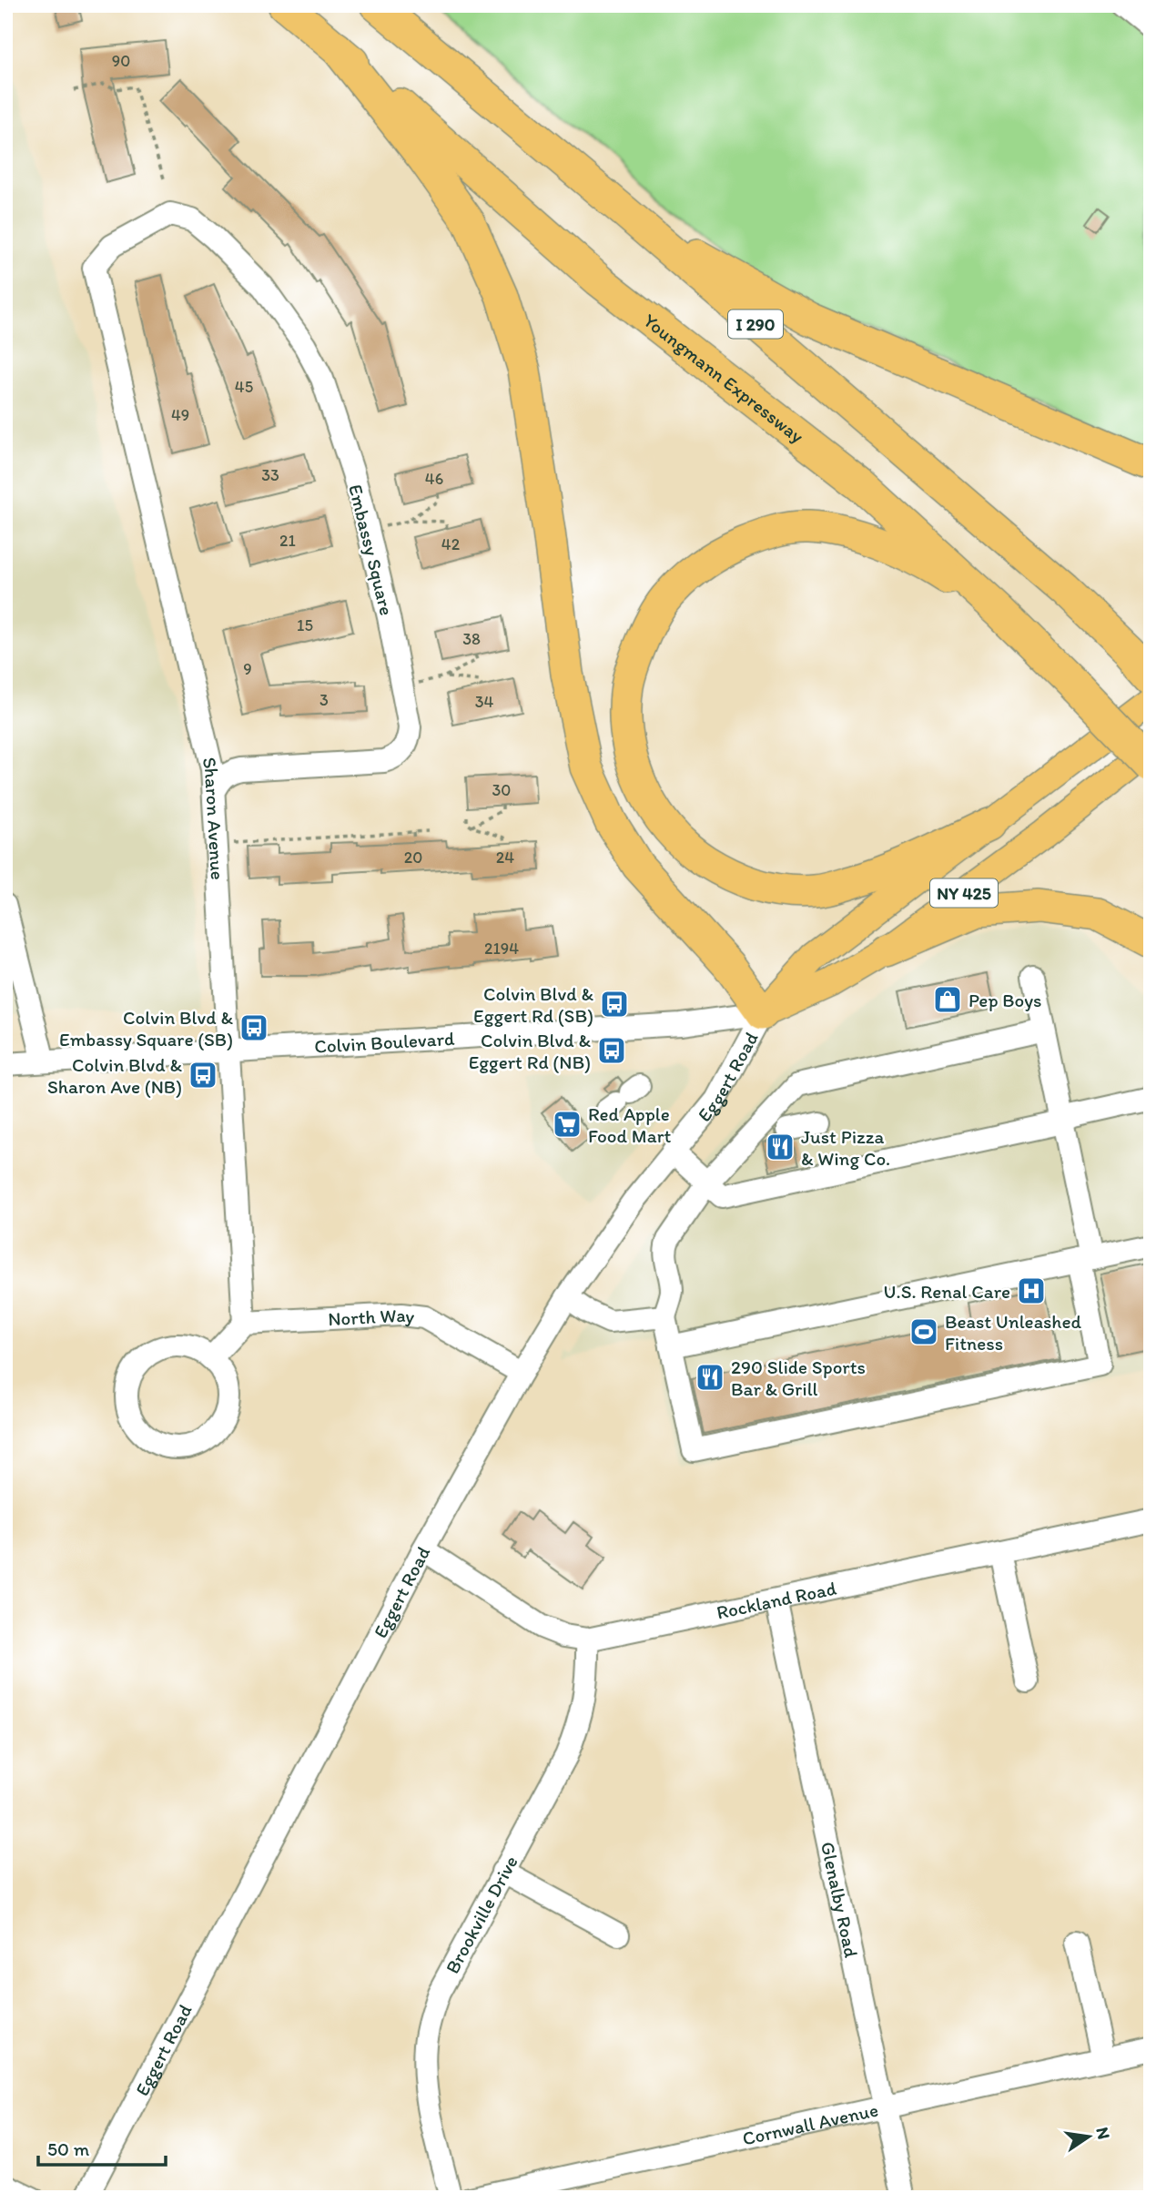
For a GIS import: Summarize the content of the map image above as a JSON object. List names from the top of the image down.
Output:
{
  "streets": {
    "highway": ["I 290", "Youngmann Expressway"],
    "main road": ["NY 425"],
    "street": [
      "Embassy Square",
      "Sharon Avenue",
      "Colvin Boulevard",
      "Eggert Road",
      "North Way",
      "Rockland Road",
      "Glenalby Road",
      "Brookville Drive",
      "Cornwall Avenue"
    ]
  },
  "crossings": [
    ["Embassy Square", "Sharon Avenue"],
    ["Sharon Avenue", "Colvin Boulevard"],
    ["Sharon Avenue", "North Way"],
    ["NY 425", "Colvin Boulevard"],
    ["NY 425", "Eggert Road"],
    ["Colvin Boulevard", "Eggert Road"],
    ["Eggert Road", "North Way"],
    ["Eggert Road", "Rockland Road"],
    ["Rockland Road", "Glenalby Road"],
    ["Rockland Road", "Brookville Drive"],
    ["Glenalby Road", "Cornwall Avenue"]
  ],
  "places": {
    "shop": ["Pep Boys"],
    "bus stop": [
      "Colvin Blvd & Eggert Rd (SB)",
      "Colvin Blvd & Embassy Square (SB)",
      "Colvin Blvd & Eggert Rd (NB)",
      "Colvin Blvd & Sharon Ave (NB)"
    ],
    "supermarket": ["Red Apple Food Mart"],
    "restaurant": ["Just Pizza & Wing Co.", "290 Slide Sports Bar & Grill"],
    "hospital": ["U.S. Renal Care"],
    "sports": ["Beast Unleashed Fitness"]
  },
  "house_numbers": [
    "90",
    "45",
    "49",
    "33",
    "46",
    "21",
    "42",
    "15",
    "38",
    "9",
    "3",
    "34",
    "30",
    "20",
    "24",
    "2194"
  ],
  "scale_bar": "50 m",
  "north": "right"
}
